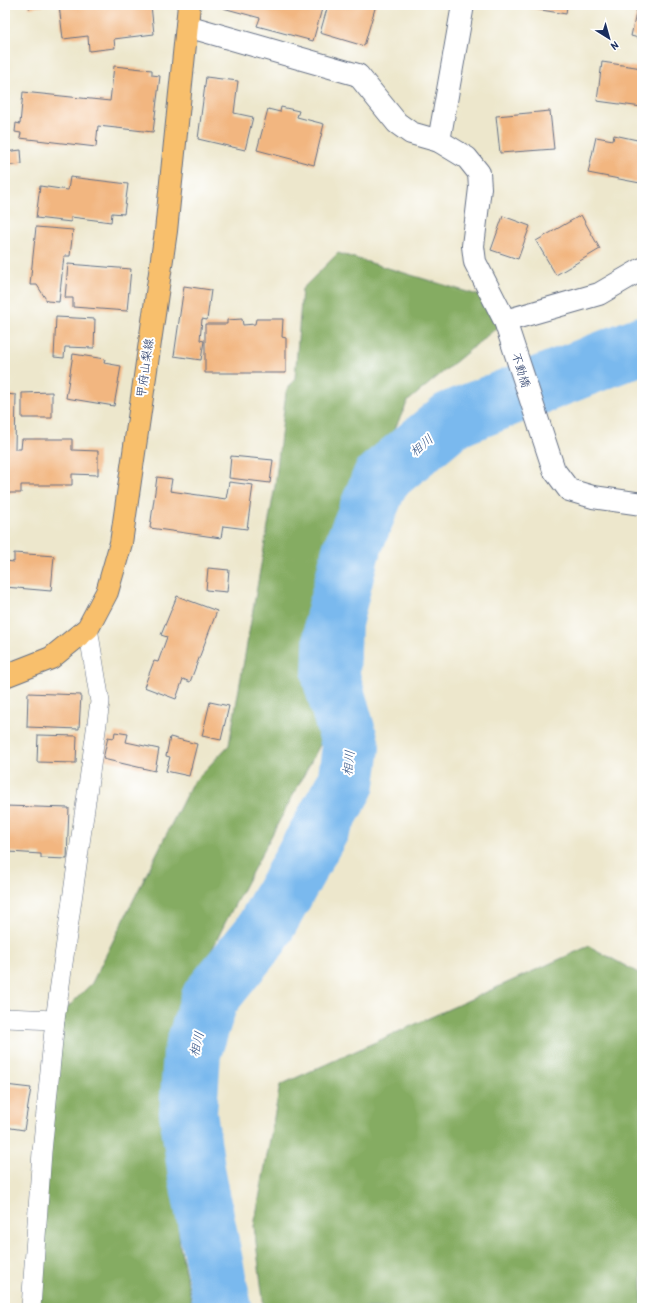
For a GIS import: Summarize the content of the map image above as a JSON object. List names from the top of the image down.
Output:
{
  "streets": {
    "main road": ["甲府山梨線"],
    "street": ["不動橋"]
  },
  "crossings": [
    ["甲府山梨線", "不動橋"]
  ],
  "water": ["相川"],
  "north": "bottom right"
}
